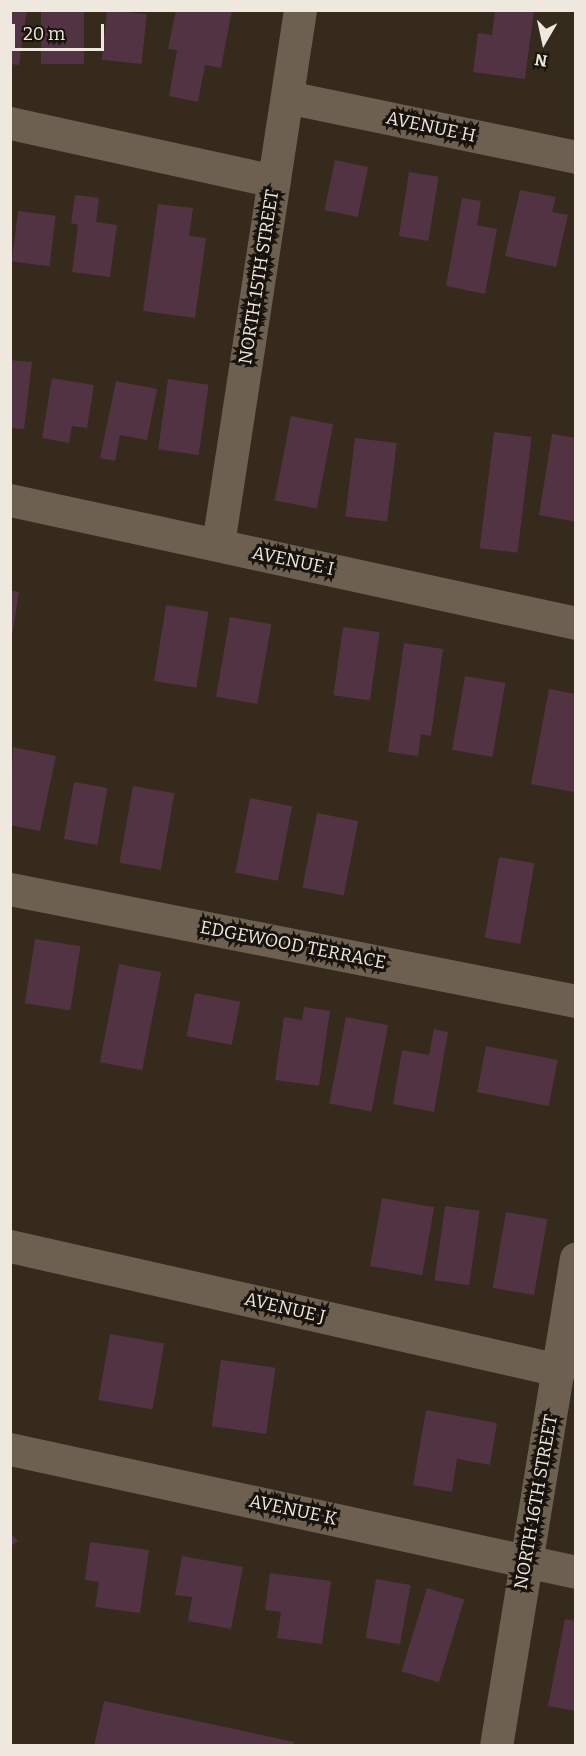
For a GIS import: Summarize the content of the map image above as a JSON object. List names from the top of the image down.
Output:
{
  "streets": {
    "street": [
      "AVENUE H",
      "NORTH 15TH STREET",
      "AVENUE I",
      "EDGEWOOD TERRACE",
      "AVENUE J",
      "NORTH 16TH STREET",
      "AVENUE K"
    ]
  },
  "crossings": [
    ["AVENUE H", "NORTH 15TH STREET"],
    ["NORTH 15TH STREET", "AVENUE I"],
    ["AVENUE J", "NORTH 16TH STREET"],
    ["NORTH 16TH STREET", "AVENUE K"]
  ],
  "scale_bar": "20 m",
  "north": "bottom"
}
